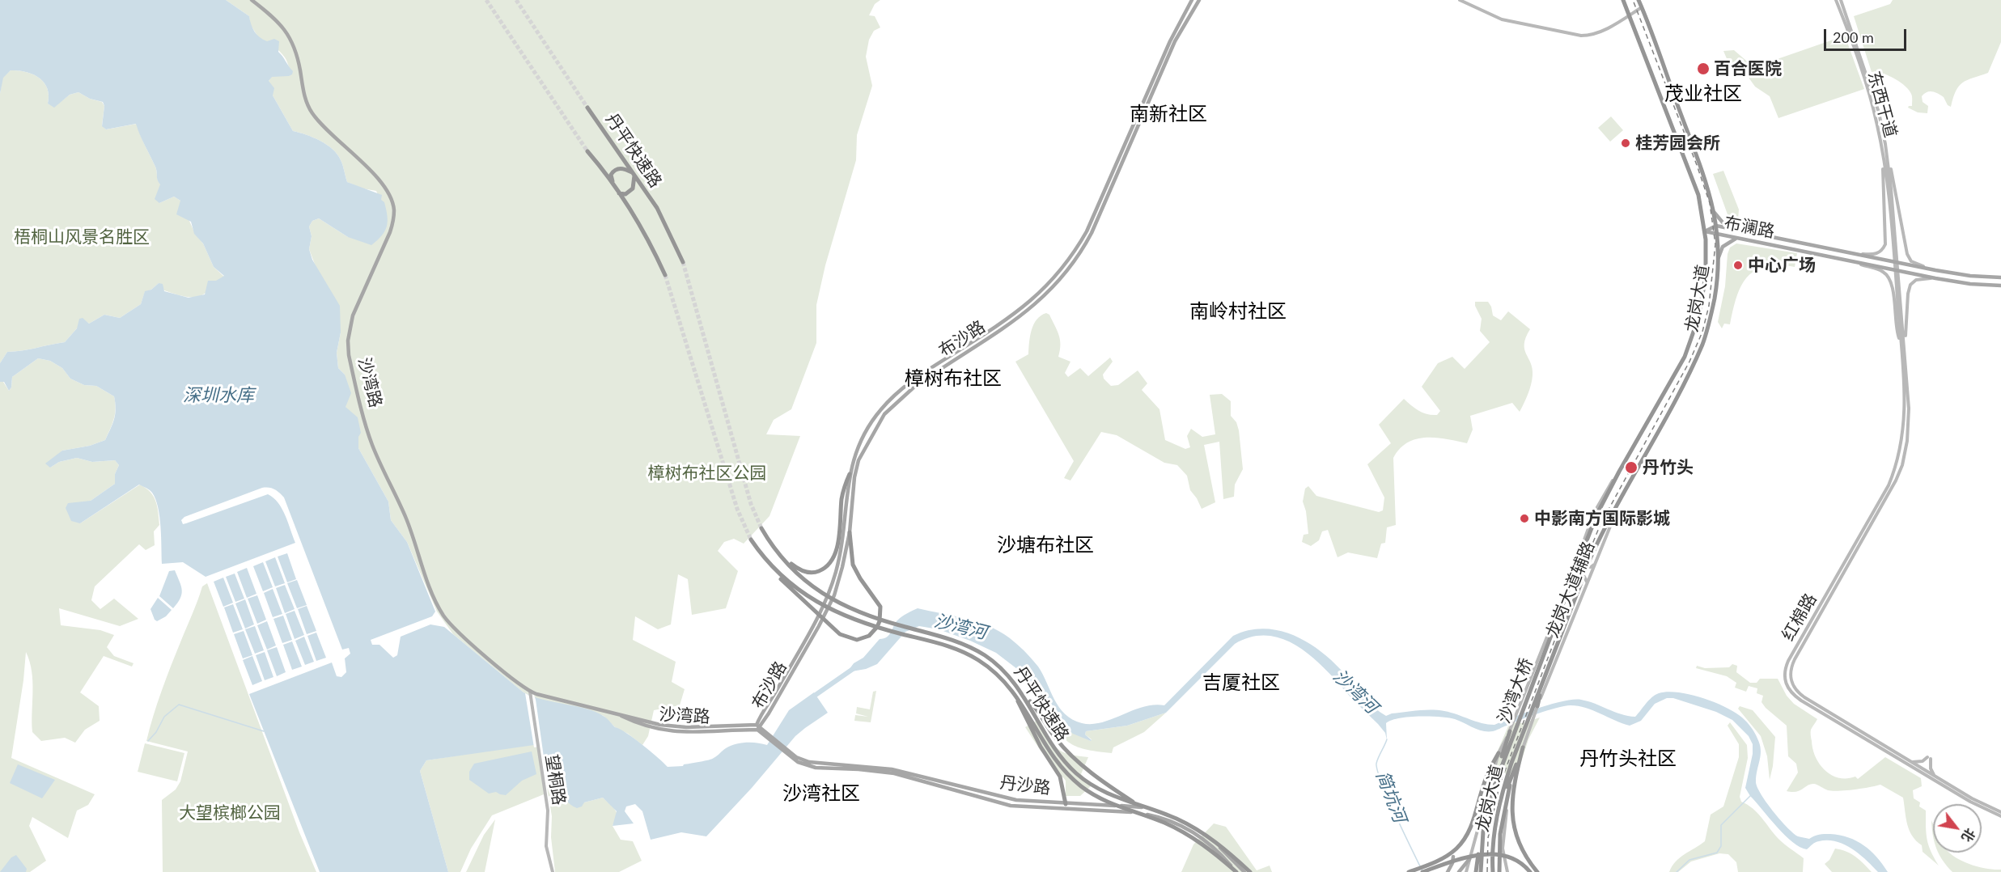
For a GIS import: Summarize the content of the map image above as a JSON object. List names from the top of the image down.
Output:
{
  "streets": {
    "highway": ["丹平快速路", "龙岗大道", "沙湾大桥"],
    "main road": [
      "东西干道",
      "布澜路",
      "布沙路",
      "沙湾路",
      "龙岗大道辅路",
      "红棉路",
      "望桐路",
      "丹沙路"
    ]
  },
  "crossings": [
    ["东西干道", "红棉路"],
    ["丹平快速路", "丹沙路"],
    ["布澜路", "龙岗大道"],
    ["龙岗大道", "龙岗大道辅路"],
    ["龙岗大道", "沙湾大桥"],
    ["布沙路", "沙湾路"],
    ["沙湾路", "望桐路"],
    ["龙岗大道辅路", "沙湾大桥"]
  ],
  "districts": [
    "茂业社区",
    "南新社区",
    "南岭村社区",
    "樟树布社区",
    "沙塘布社区",
    "吉厦社区",
    "丹竹头社区",
    "沙湾社区"
  ],
  "water": ["深圳水库", "沙湾河", "简坑河"],
  "parks": ["梧桐山风景名胜区", "樟树布社区公园", "大望槟榔公园"],
  "places": [
    "百合医院",
    "桂芳园会所",
    "中心广场",
    "丹竹头",
    "中影南方国际影城"
  ],
  "scale_bar": "200 m",
  "north": "bottom right"
}
